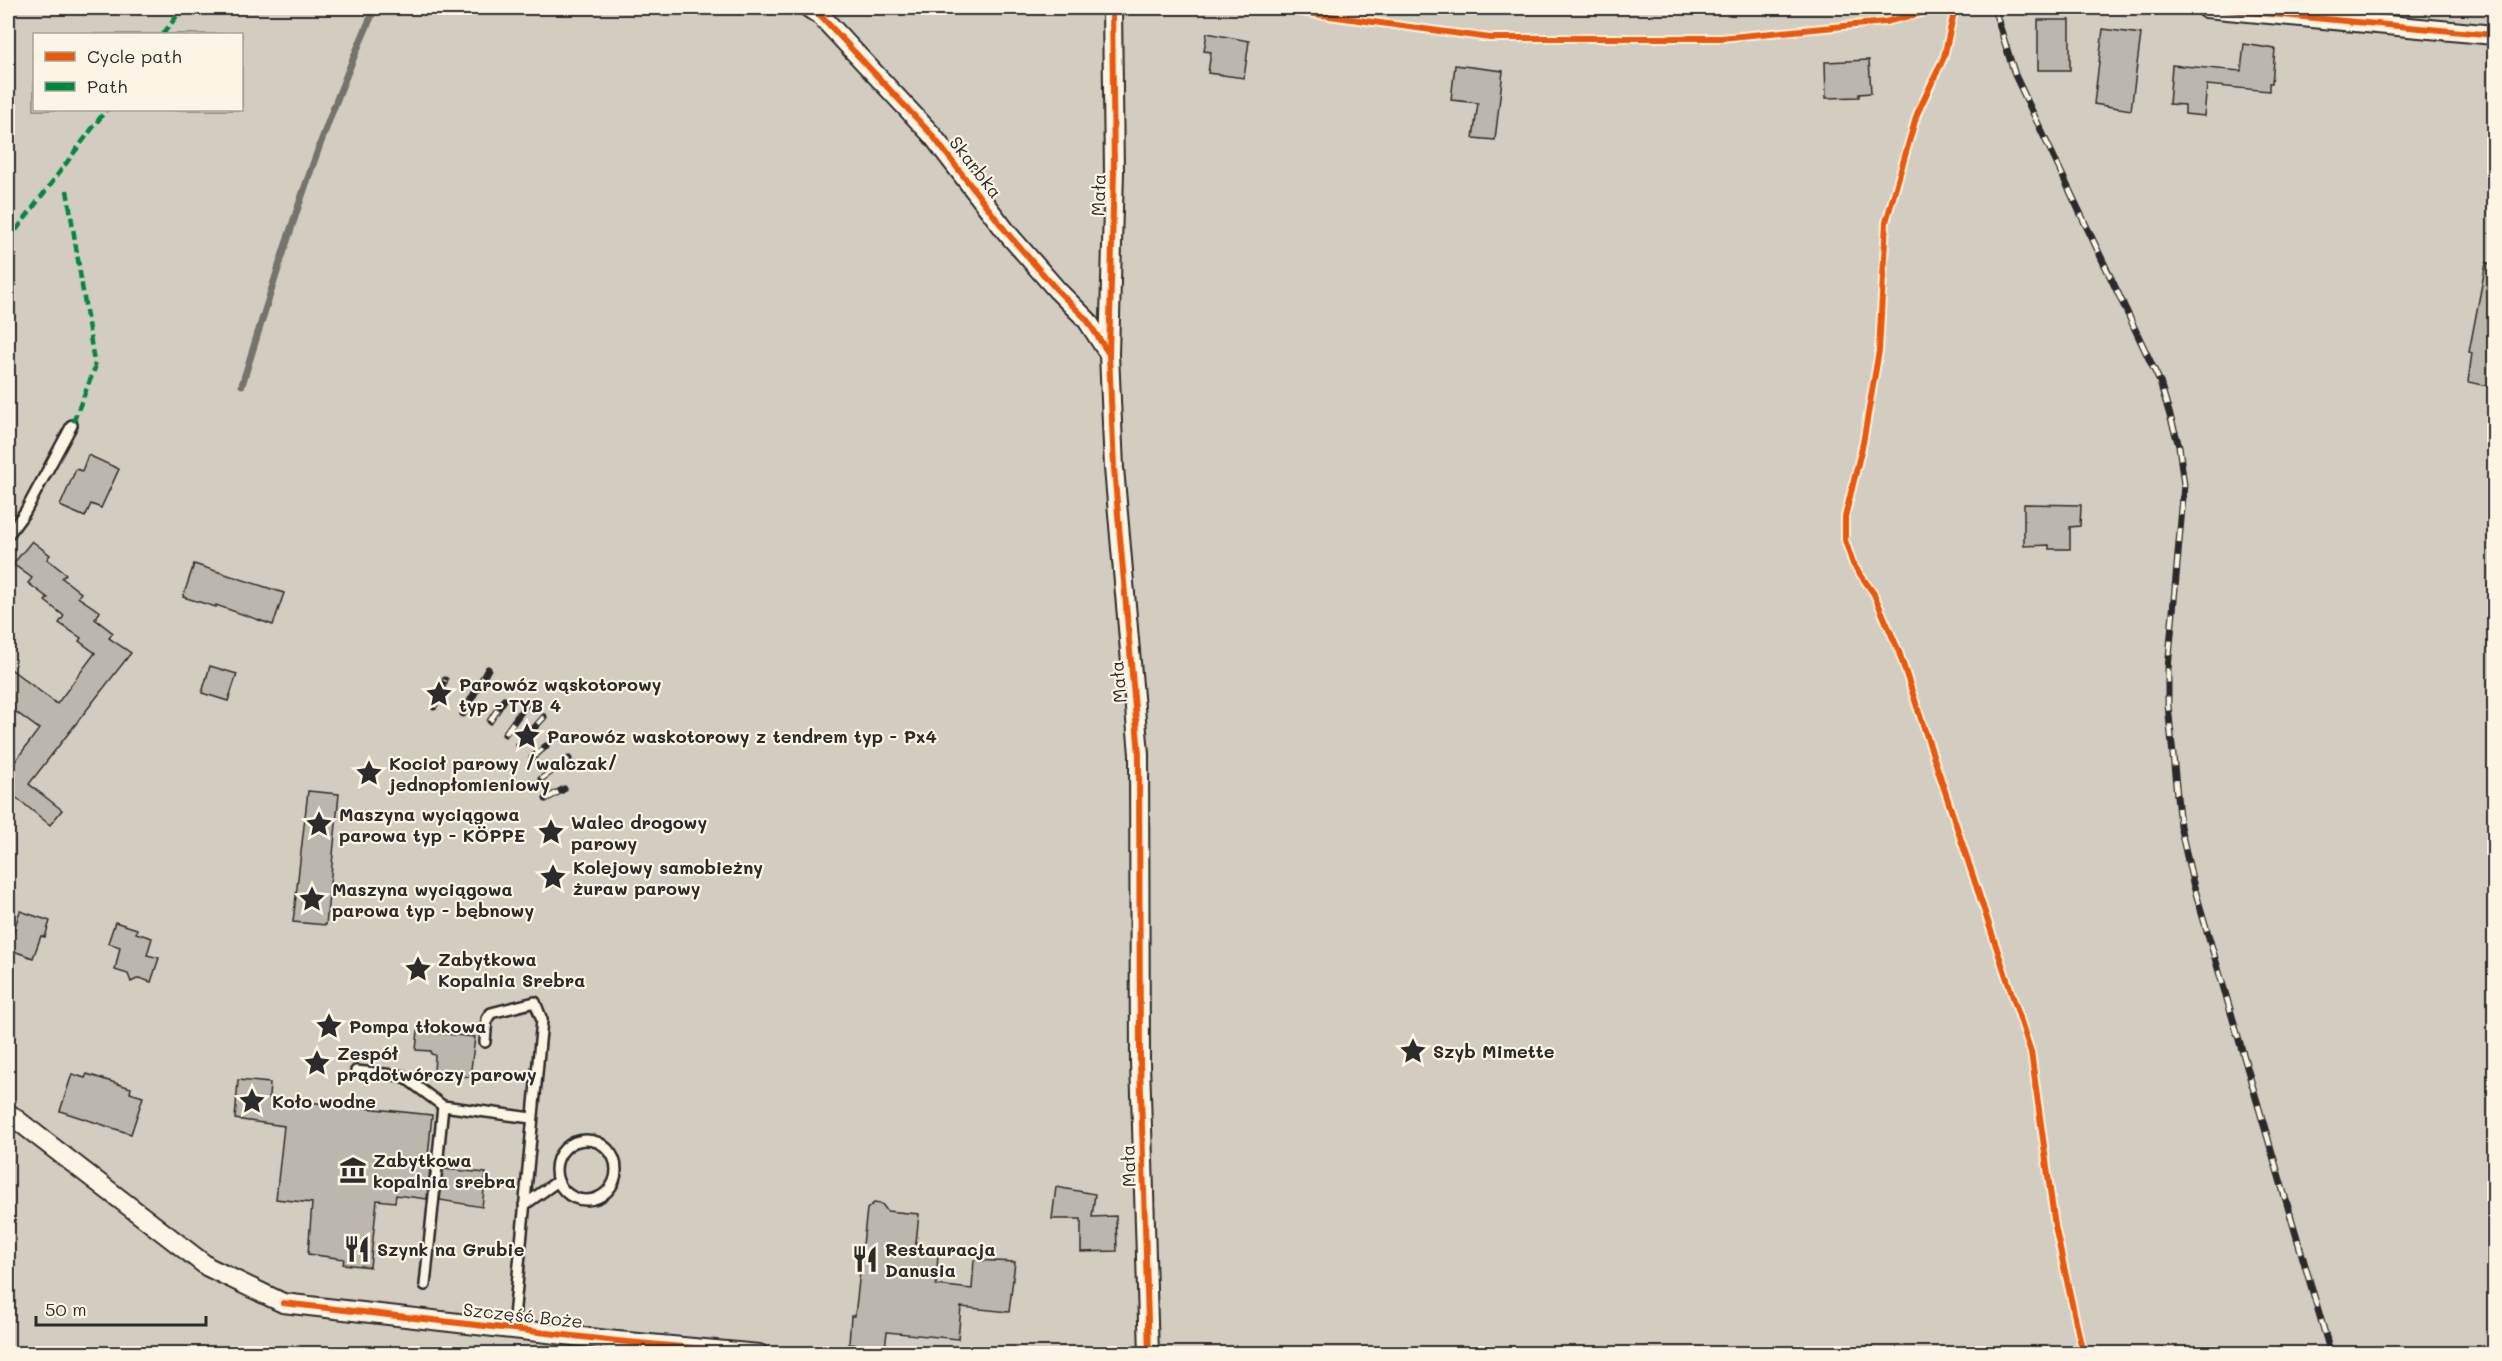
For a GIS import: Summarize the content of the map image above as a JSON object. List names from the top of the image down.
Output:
{
  "streets": {
    "street": ["Skarbka", "Mała", "Szczęść Boże"]
  },
  "crossings": [
    ["Skarbka", "Mała"]
  ],
  "places": {
    "place": [
      "Parowóz wąskotorowy typ - TYB 4",
      "Parowóz waskotorowy z tendrem typ - Px4",
      "Kocioł parowy /walczak/ jednopłomieniowy",
      "Maszyna wyciągowa parowa typ - KÖPPE",
      "Walec drogowy parowy",
      "Kolejowy samobieżny żuraw parowy",
      "Maszyna wyciągowa parowa typ - bębnowy",
      "Zabytkowa Kopalnia Srebra",
      "Pompa tłokowa",
      "Szyb Mimette",
      "Zespół prądotwórczy parowy",
      "Koło wodne"
    ],
    "museum": ["Zabytkowa kopalnia srebra"],
    "restaurant": ["Szynk na Grubie", "Restauracja Danusia"]
  },
  "legend": ["Cycle path", "Path"],
  "scale_bar": "50 m"
}
